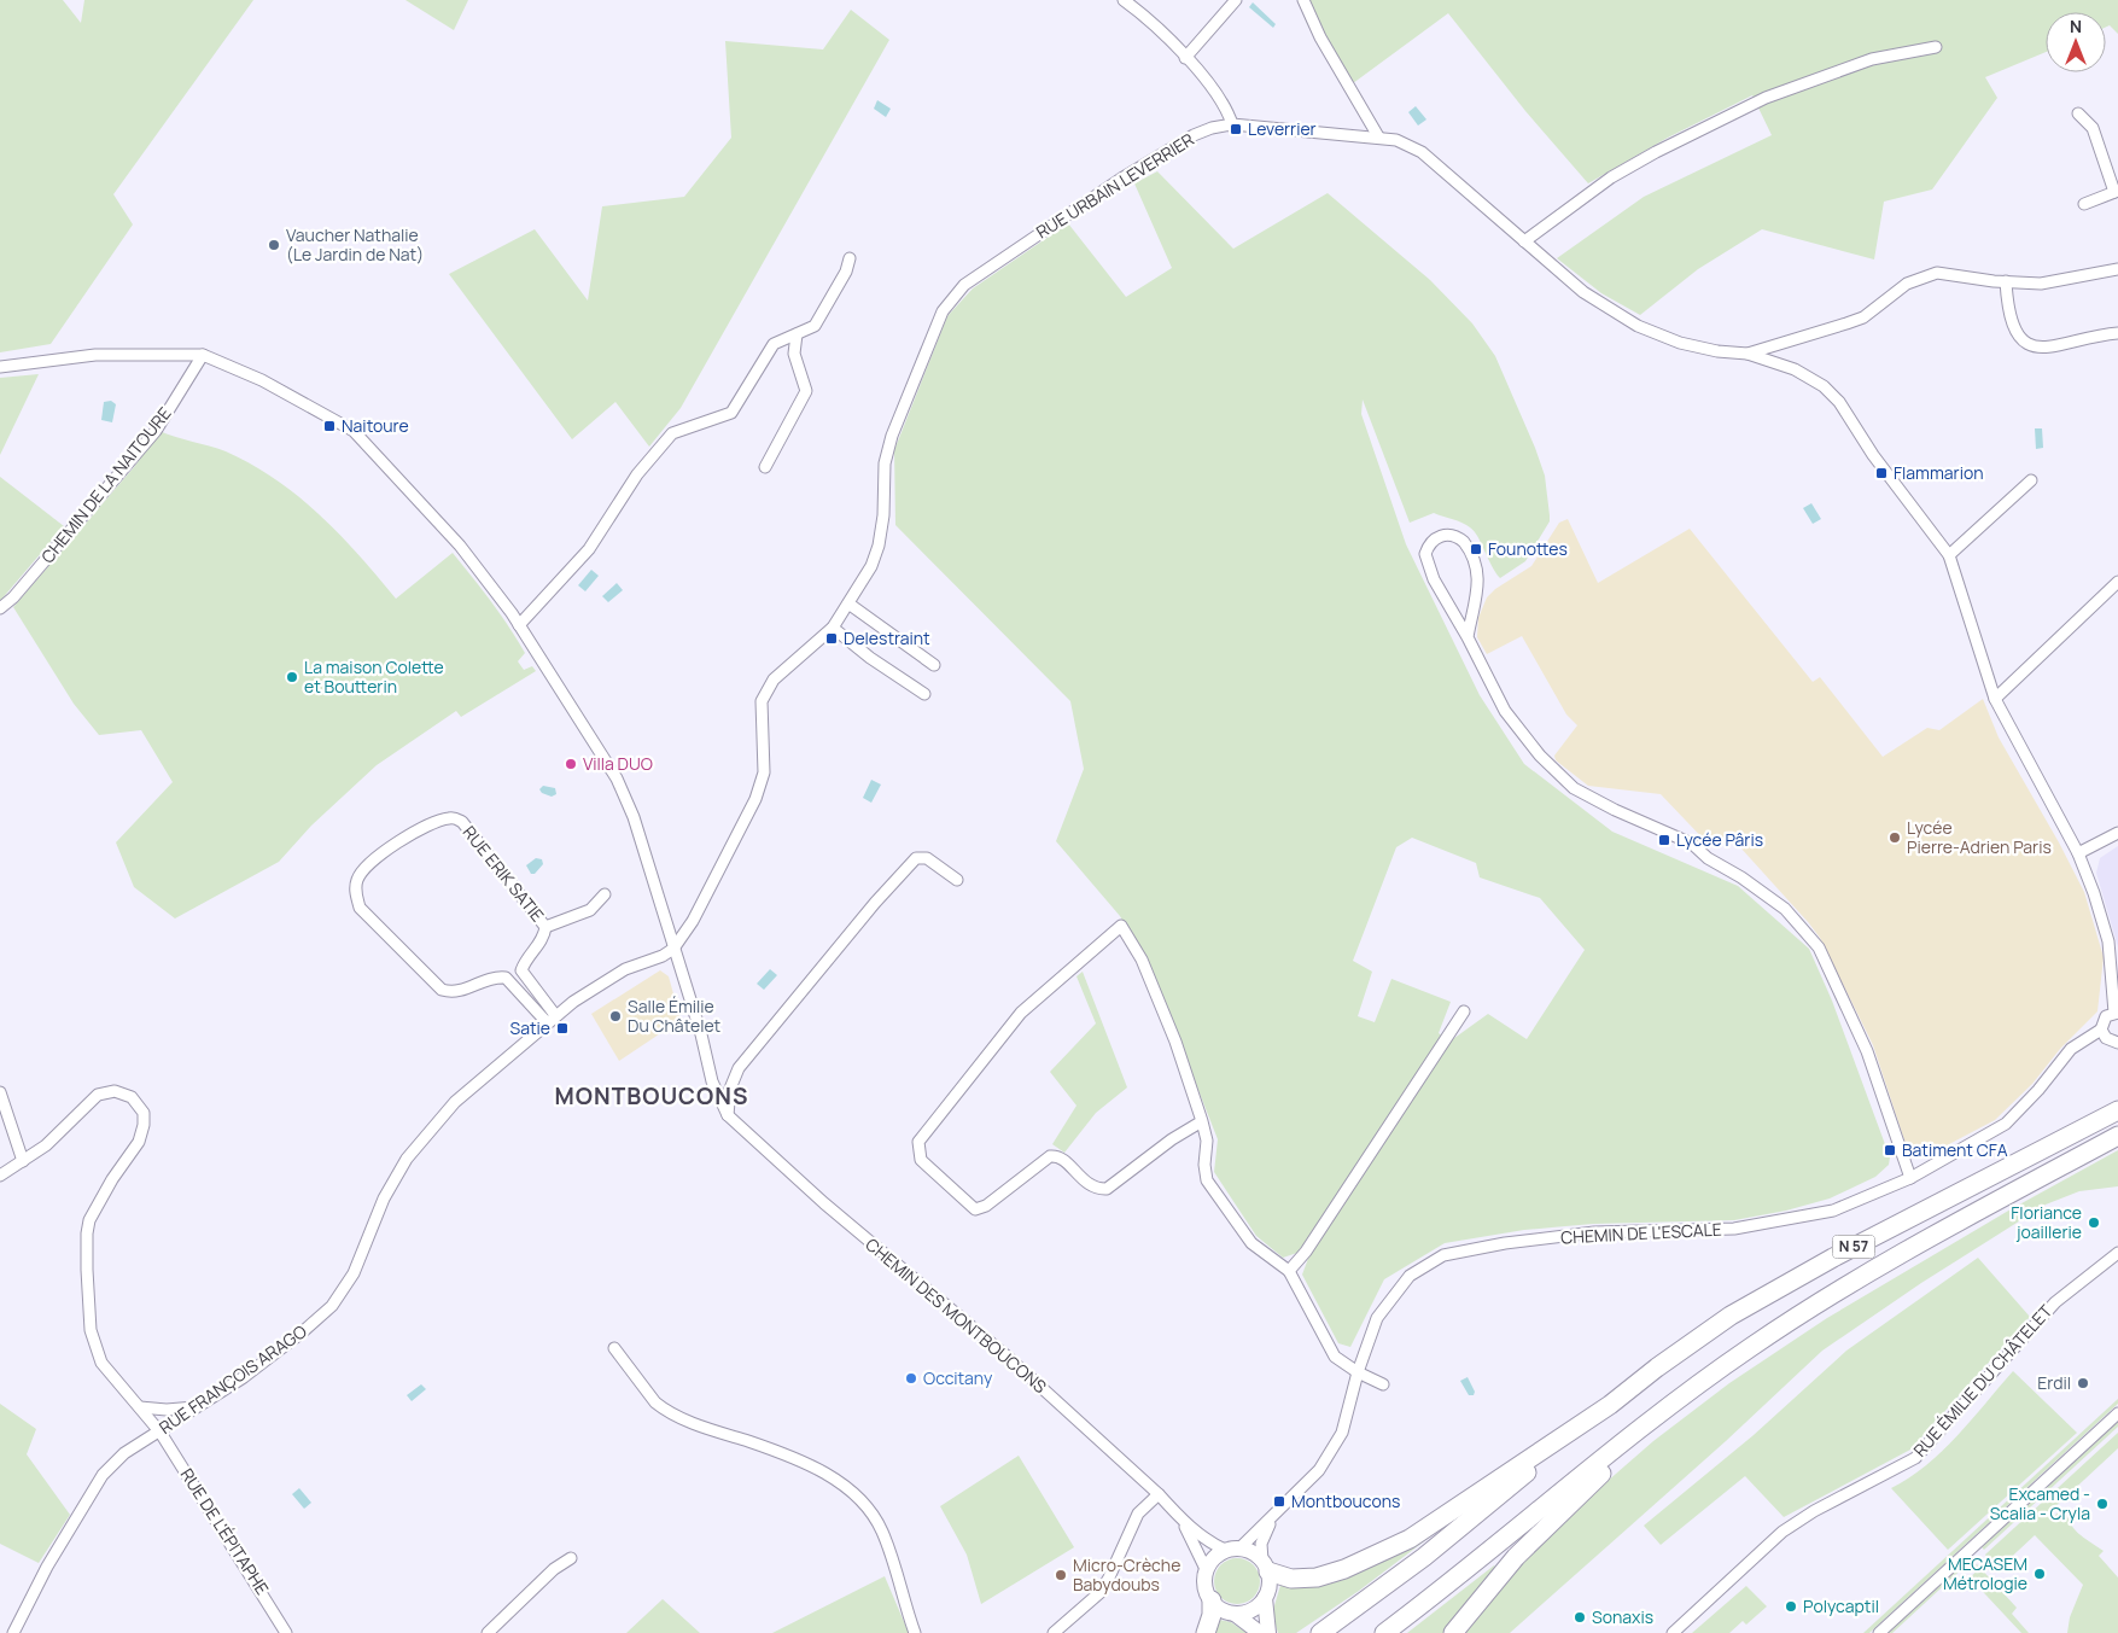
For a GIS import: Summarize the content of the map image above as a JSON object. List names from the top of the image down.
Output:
{
  "streets": {
    "highway": ["N 57"],
    "street": [
      "RUE URBAIN LEVERRIER",
      "CHEMIN DE LA NAITOURE",
      "RUE ERIK SATIE",
      "CHEMIN DE L'ESCALE",
      "CHEMIN DES MONTBOUCONS",
      "RUE FRANÇOIS ARAGO",
      "RUE ÉMILIE DU CHÂTELET",
      "RUE DE L'ÉPITAPHE"
    ]
  },
  "crossings": [
    ["RUE URBAIN LEVERRIER", "CHEMIN DES MONTBOUCONS"],
    ["RUE URBAIN LEVERRIER", "RUE FRANÇOIS ARAGO"],
    ["CHEMIN DE LA NAITOURE", "CHEMIN DES MONTBOUCONS"],
    ["RUE ERIK SATIE", "RUE FRANÇOIS ARAGO"],
    ["CHEMIN DE L'ESCALE", "CHEMIN DES MONTBOUCONS"],
    ["CHEMIN DES MONTBOUCONS", "RUE FRANÇOIS ARAGO"],
    ["RUE FRANÇOIS ARAGO", "RUE DE L'ÉPITAPHE"]
  ],
  "districts": ["MONTBOUCONS"],
  "places": {
    "transit": [
      "Leverrier",
      "Naitoure",
      "Flammarion",
      "Founottes",
      "Delestraint",
      "Lycée Pâris",
      "Satie",
      "Batiment CFA",
      "Montboucons"
    ],
    "other": [
      "Vaucher Nathalie (Le Jardin de Nat)",
      "La maison Colette et Boutterin",
      "Villa DUO",
      "Lycée Pierre-Adrien Paris",
      "Salle Émilie Du Châtelet",
      "Floriance joaillerie",
      "Occitany",
      "Erdil",
      "Excamed - Scalia - Cryla",
      "MECASEM Métrologie",
      "Micro-Crèche Babydoubs",
      "Polycaptil",
      "Sonaxis"
    ]
  },
  "north": "top"
}
